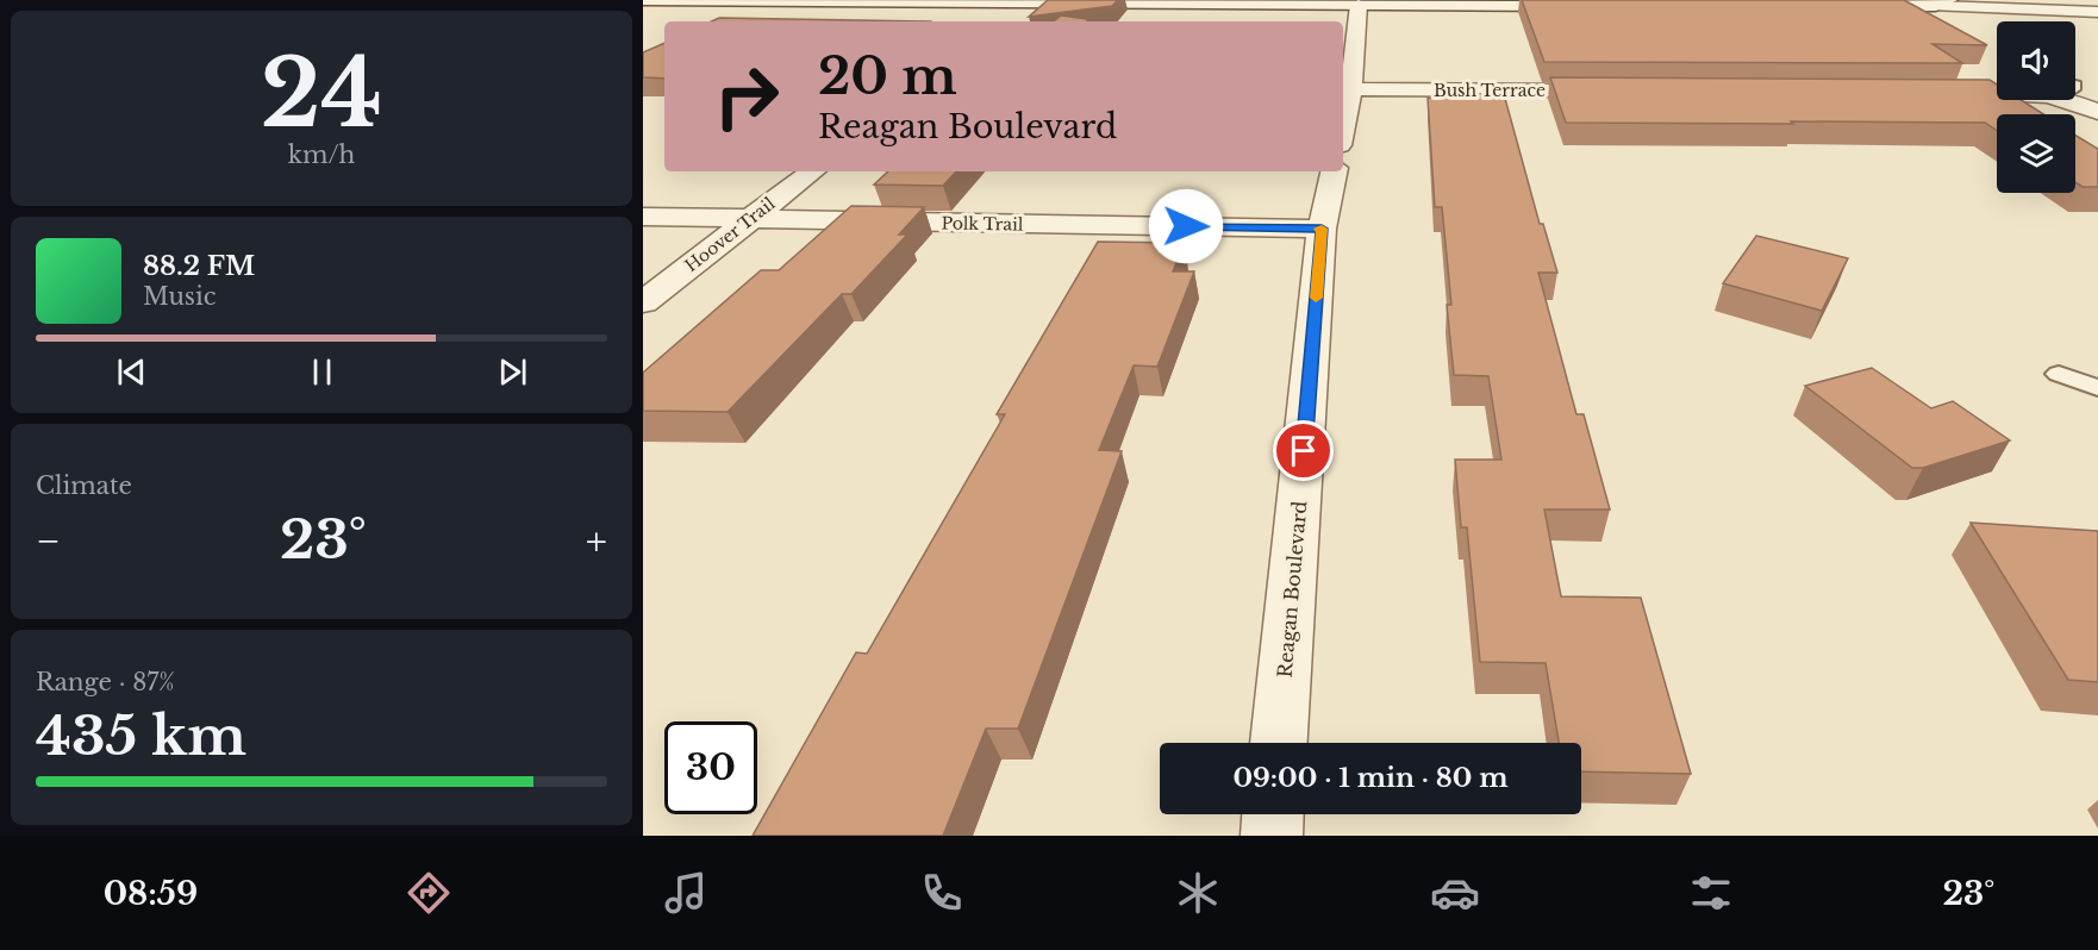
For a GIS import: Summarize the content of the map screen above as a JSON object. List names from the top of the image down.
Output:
{
  "streets": {
    "street": [
      "Bush Terrace",
      "Polk Trail",
      "Hoover Trail",
      "Reagan Boulevard"
    ]
  },
  "crossings": [
    ["Polk Trail", "Hoover Trail"],
    ["Polk Trail", "Reagan Boulevard"]
  ],
  "page": {
    "tile": [
      ["24", "km/h"],
      "Climate",
      ["Range · 87%", "435 km"]
    ],
    "turn": ["20 m", "Reagan Boulevard"],
    "song": ["88.2 FM", "Music"],
    "heat": ["−", "23°", "+"],
    "limit": "30",
    "trip": "09:00 · 1 min · 80 m",
    "tabs": ["08:59", "23°"]
  }
}
